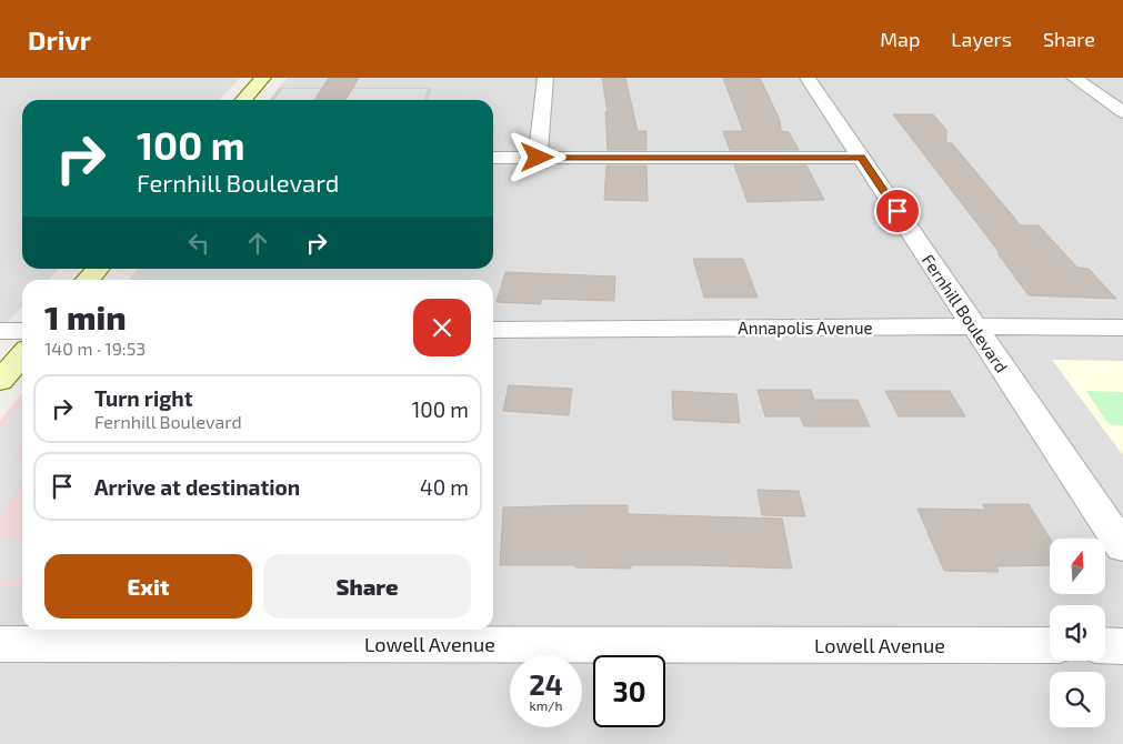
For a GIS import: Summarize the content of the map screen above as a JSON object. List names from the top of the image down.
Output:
{
  "streets": {
    "street": ["Fernhill Boulevard", "Annapolis Avenue", "Lowell Avenue"]
  },
  "crossings": [
    ["Fernhill Boulevard", "Annapolis Avenue"]
  ],
  "north": "top",
  "page": {
    "header": "Drivr",
    "nav": ["Map", "Layers", "Share"],
    "turn": ["100 m", "Fernhill Boulevard"],
    "heading": ["1 min", "140 m · 19:53"],
    "list": [
      {
        "name": "Turn right",
        "note": "Fernhill Boulevard",
        "value": "100 m"
      },
      {
        "name": "Arrive at destination",
        "value": "40 m"
      }
    ],
    "buttons": ["Exit", "Share"],
    "speed": "24 km/h",
    "limit": "30"
  }
}
